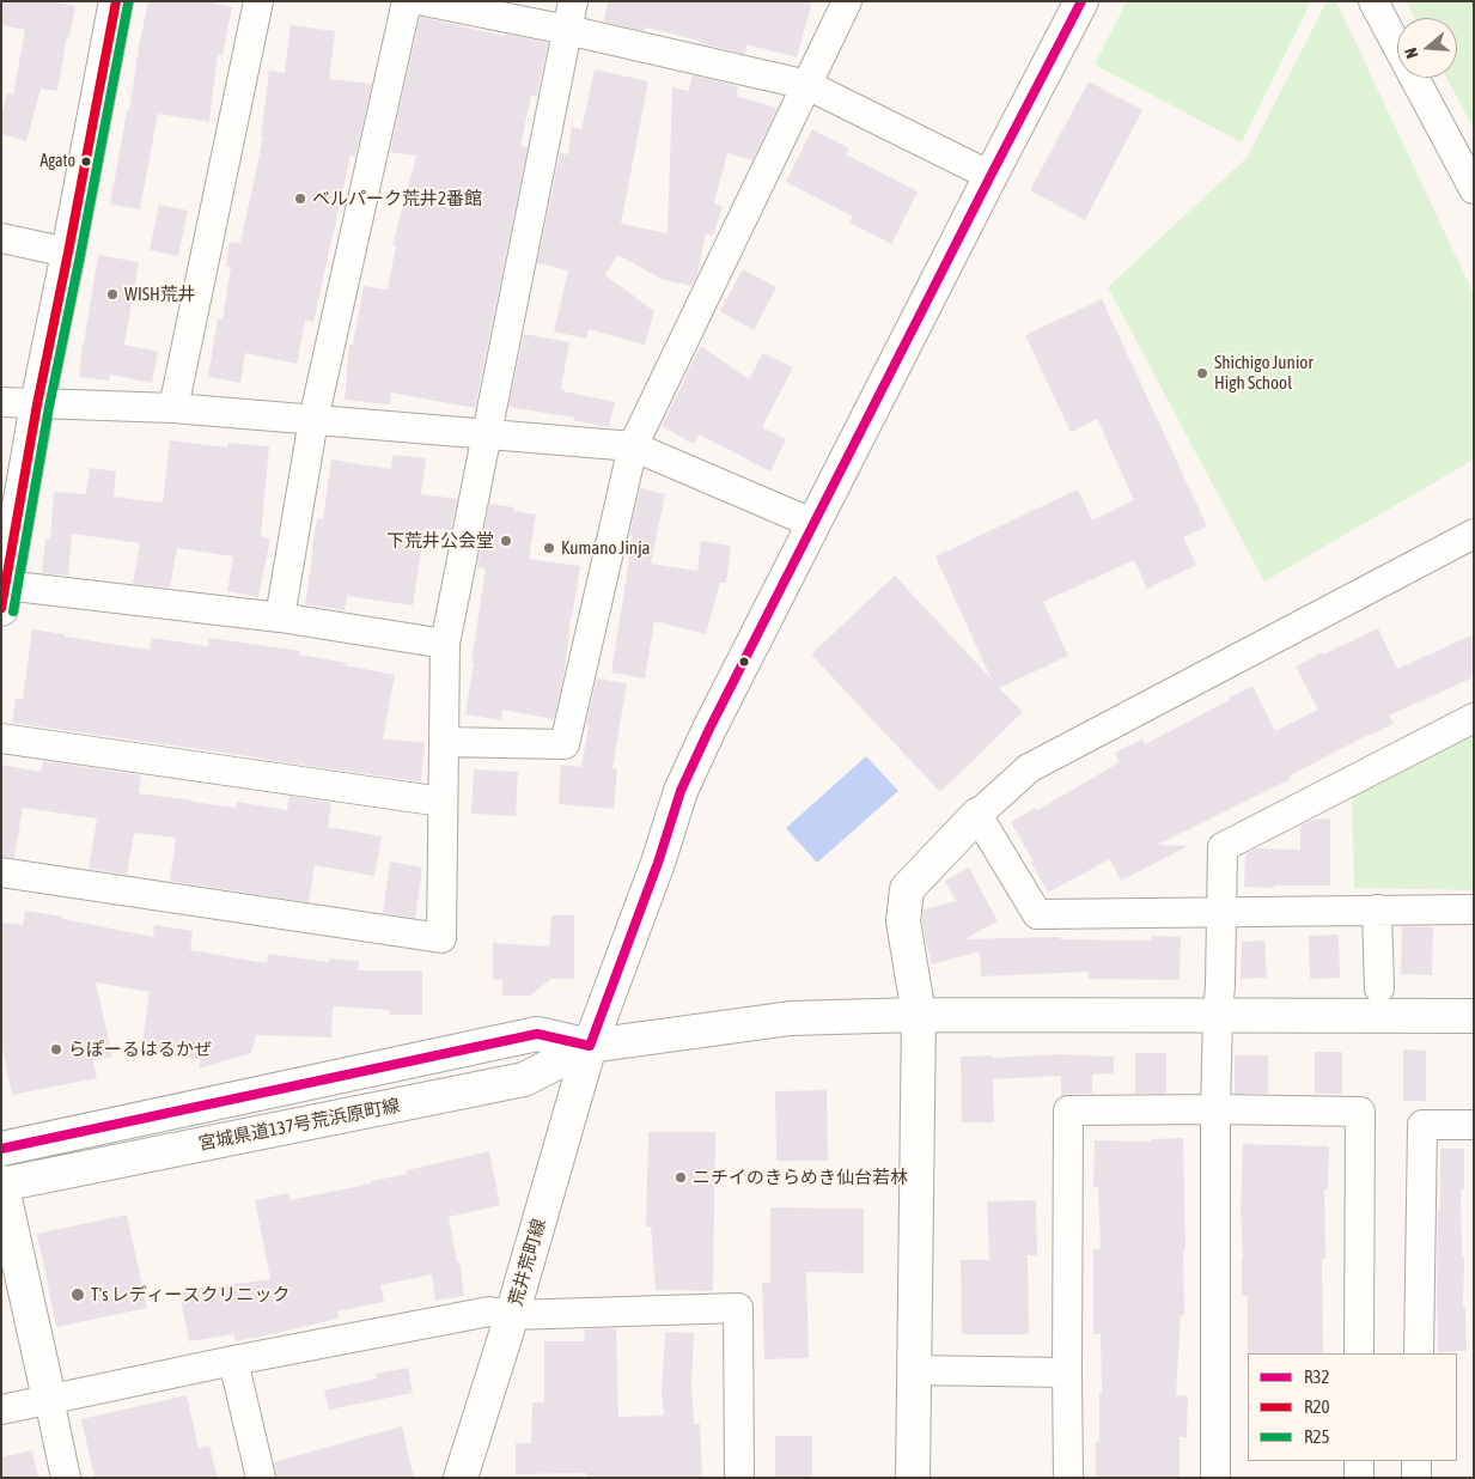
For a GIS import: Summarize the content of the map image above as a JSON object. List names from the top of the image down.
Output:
{
  "streets": {
    "main road": ["宮城県道137号荒浜原町線", "荒井荒町線"]
  },
  "crossings": [
    ["宮城県道137号荒浜原町線", "荒井荒町線"]
  ],
  "places": [
    "Agato",
    "ベルパーク荒井2番館",
    "WISH荒井",
    "Shichigo Junior High School",
    "下荒井公会堂",
    "Kumano Jinja",
    "らぽーるはるかぜ",
    "ニチイのきらめき仙台若林",
    "T's レディースクリニック"
  ],
  "lines": ["transit line R32", "transit line R20", "transit line R25"],
  "legend": ["R32", "R20", "R25"],
  "north": "left"
}
